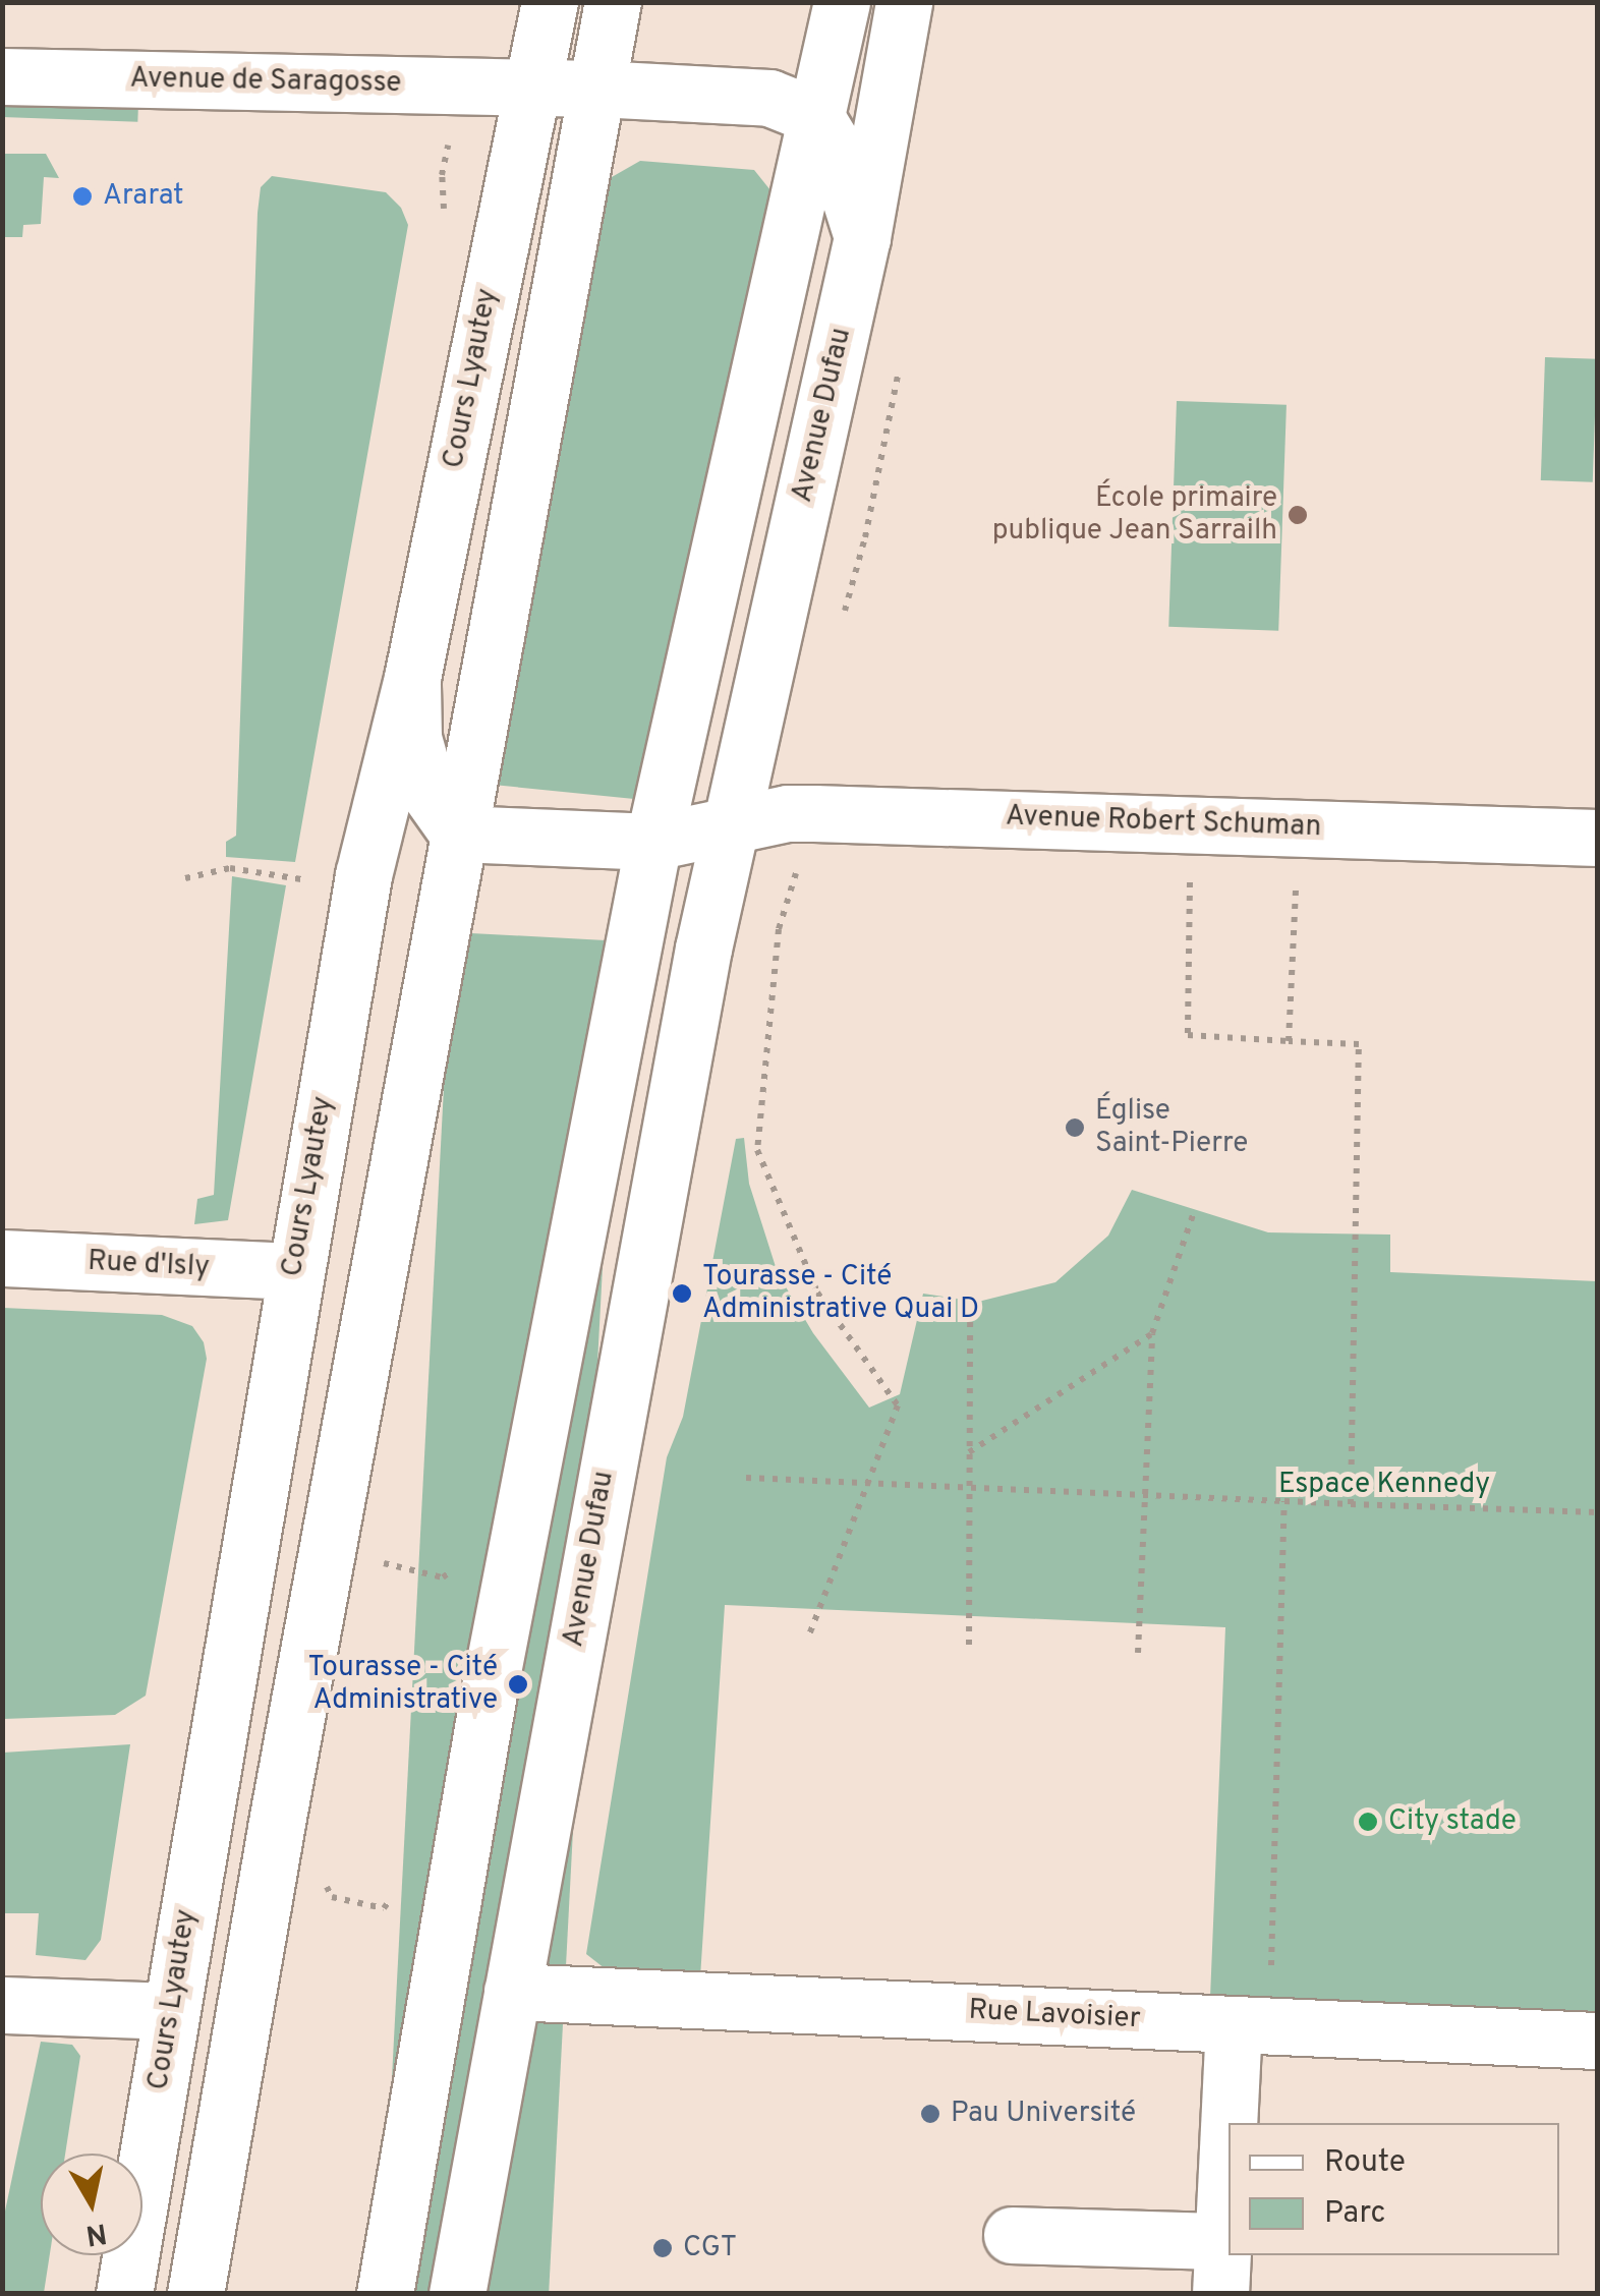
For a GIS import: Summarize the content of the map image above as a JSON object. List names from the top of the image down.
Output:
{
  "streets": {
    "main road": [
      "Avenue de Saragosse",
      "Cours Lyautey",
      "Avenue Dufau",
      "Avenue Robert Schuman",
      "Rue d'Isly",
      "Rue Lavoisier"
    ]
  },
  "crossings": [
    ["Avenue de Saragosse", "Cours Lyautey"],
    ["Cours Lyautey", "Rue d'Isly"],
    ["Avenue Dufau", "Avenue Robert Schuman"],
    ["Avenue Dufau", "Rue Lavoisier"]
  ],
  "parks": ["Espace Kennedy"],
  "places": [
    "Ararat",
    "École primaire publique Jean Sarrailh",
    "Église Saint-Pierre",
    "Tourasse - Cité Administrative Quai D",
    "Tourasse - Cité Administrative",
    "City stade",
    "Pau Université",
    "CGT"
  ],
  "legend": ["Route", "Parc"],
  "north": "bottom"
}
